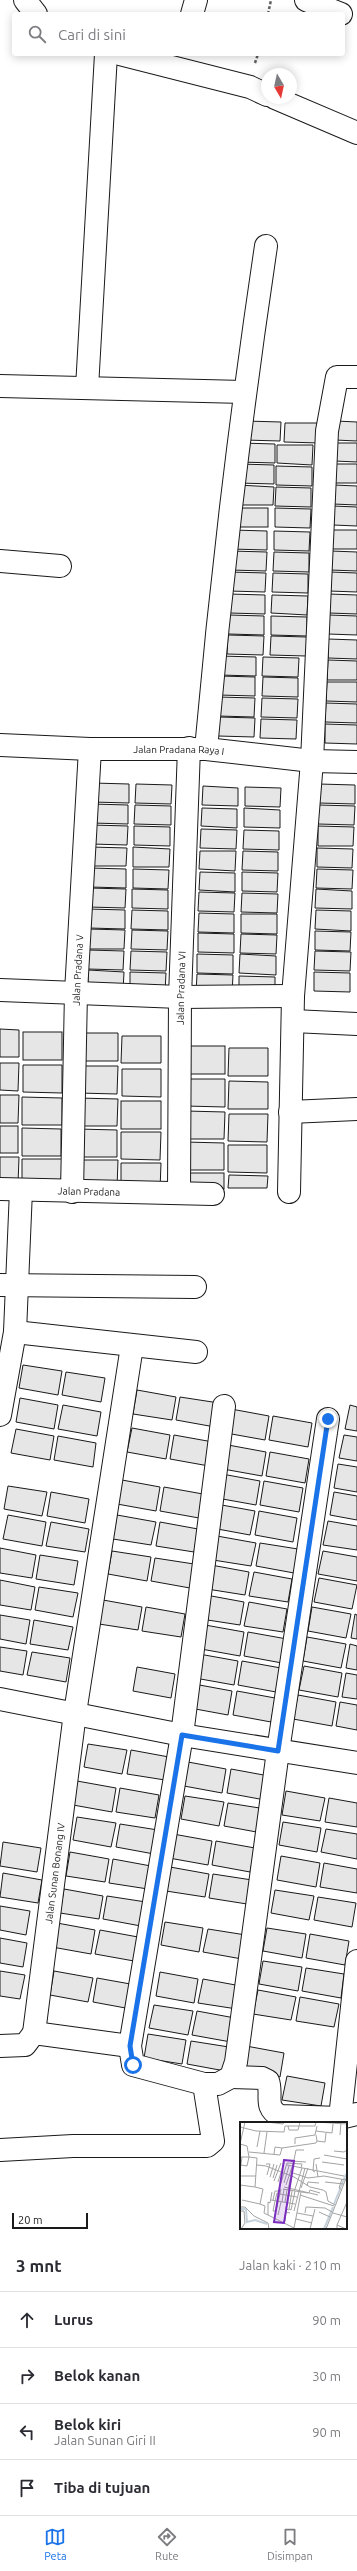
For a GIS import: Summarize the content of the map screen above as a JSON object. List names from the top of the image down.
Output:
{
  "streets": {
    "street": [
      "Jalan Pradana Raya I",
      "Jalan Pradana V",
      "Jalan Pradana VI",
      "Jalan Pradana",
      "Jalan Sunan Bonang IV"
    ]
  },
  "crossings": [
    ["Jalan Pradana Raya I", "Jalan Pradana V"],
    ["Jalan Pradana Raya I", "Jalan Pradana VI"],
    ["Jalan Pradana V", "Jalan Pradana"],
    ["Jalan Pradana VI", "Jalan Pradana"]
  ],
  "scale_bar": "20 m",
  "north": "bottom",
  "page": {
    "search": "Cari di sini",
    "scale": "20 m",
    "heading": ["3 mnt", "Jalan kaki · 210 m"],
    "list": [
      ["Lurus", "90 m"],
      ["Belok kanan", "30 m"],
      ["Belok kiri", "Jalan Sunan Giri II", "90 m"],
      "Tiba di tujuan"
    ],
    "nav": ["Peta", "Rute", "Disimpan"]
  }
}
